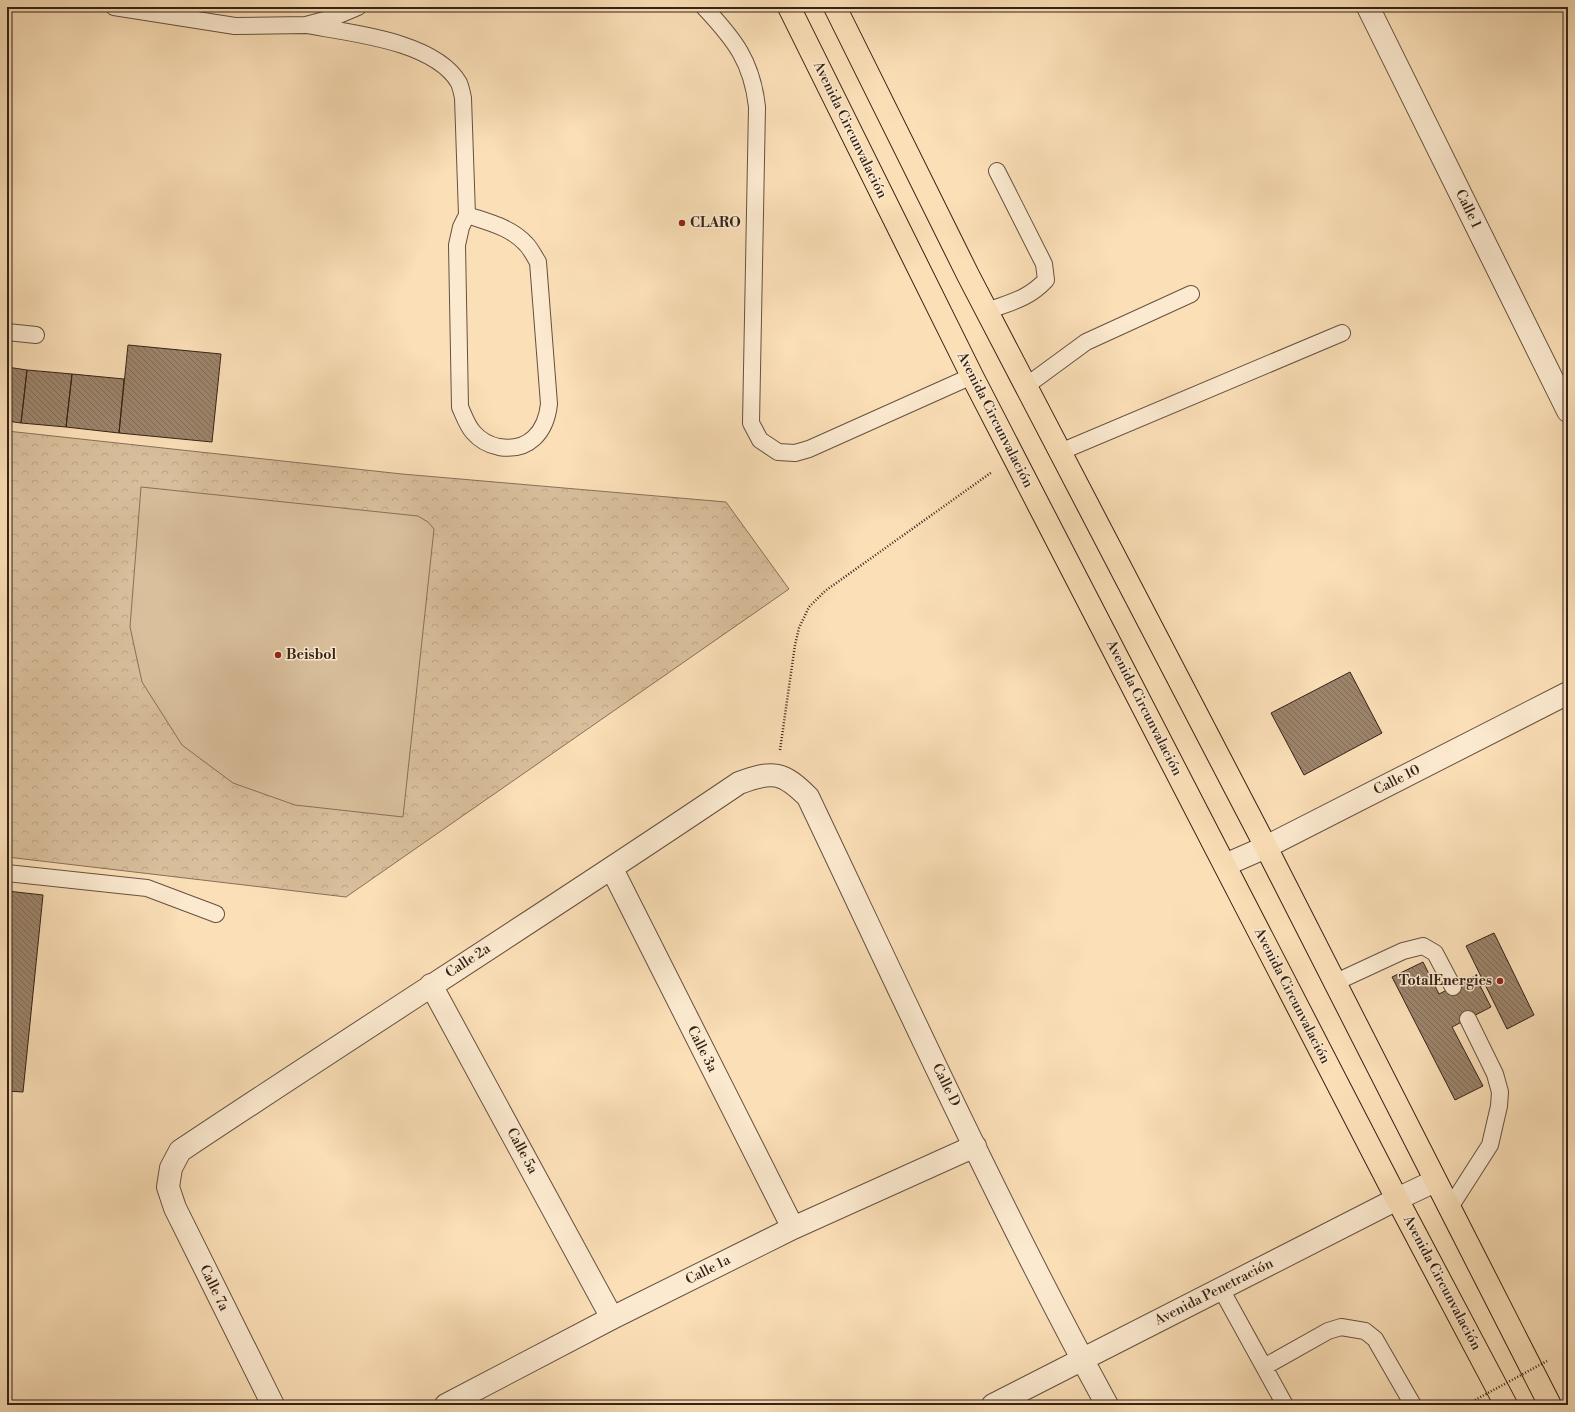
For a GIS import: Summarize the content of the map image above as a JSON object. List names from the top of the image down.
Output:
{
  "streets": {
    "main road": ["Avenida Circunvalación"],
    "street": [
      "Calle 1",
      "Calle 10",
      "Calle 2a",
      "Calle 3a",
      "Calle D",
      "Calle 5a",
      "Calle 1a",
      "Calle 7a",
      "Avenida Penetración"
    ]
  },
  "crossings": [
    ["Avenida Circunvalación", "Calle 10"],
    ["Avenida Circunvalación", "Avenida Penetración"],
    ["Calle 2a", "Calle 3a"],
    ["Calle 2a", "Calle D"],
    ["Calle 2a", "Calle 5a"],
    ["Calle 2a", "Calle 7a"],
    ["Calle 3a", "Calle 1a"],
    ["Calle D", "Calle 1a"],
    ["Calle D", "Avenida Penetración"],
    ["Calle 5a", "Calle 1a"]
  ],
  "places": ["CLARO", "Beisbol", "TotalEnergies"]
}
